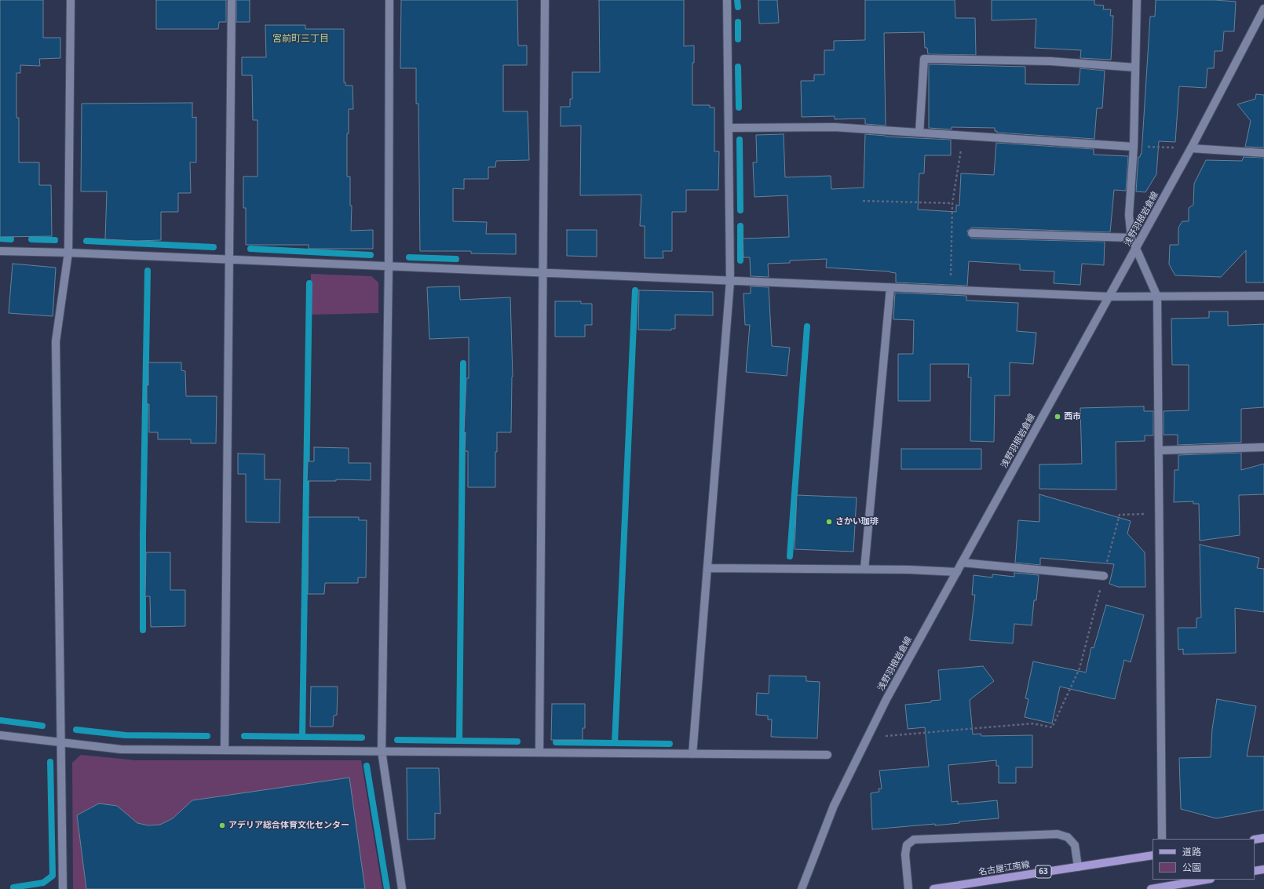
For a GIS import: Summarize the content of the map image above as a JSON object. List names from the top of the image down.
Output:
{
  "streets": {
    "main road": ["名古屋江南線", "63"],
    "street": ["浅野羽根岩倉線"]
  },
  "districts": ["宮前町三丁目"],
  "places": ["西市", "さかい珈琲", "アデリア総合体育文化センター"],
  "legend": ["道路", "公園"]
}
